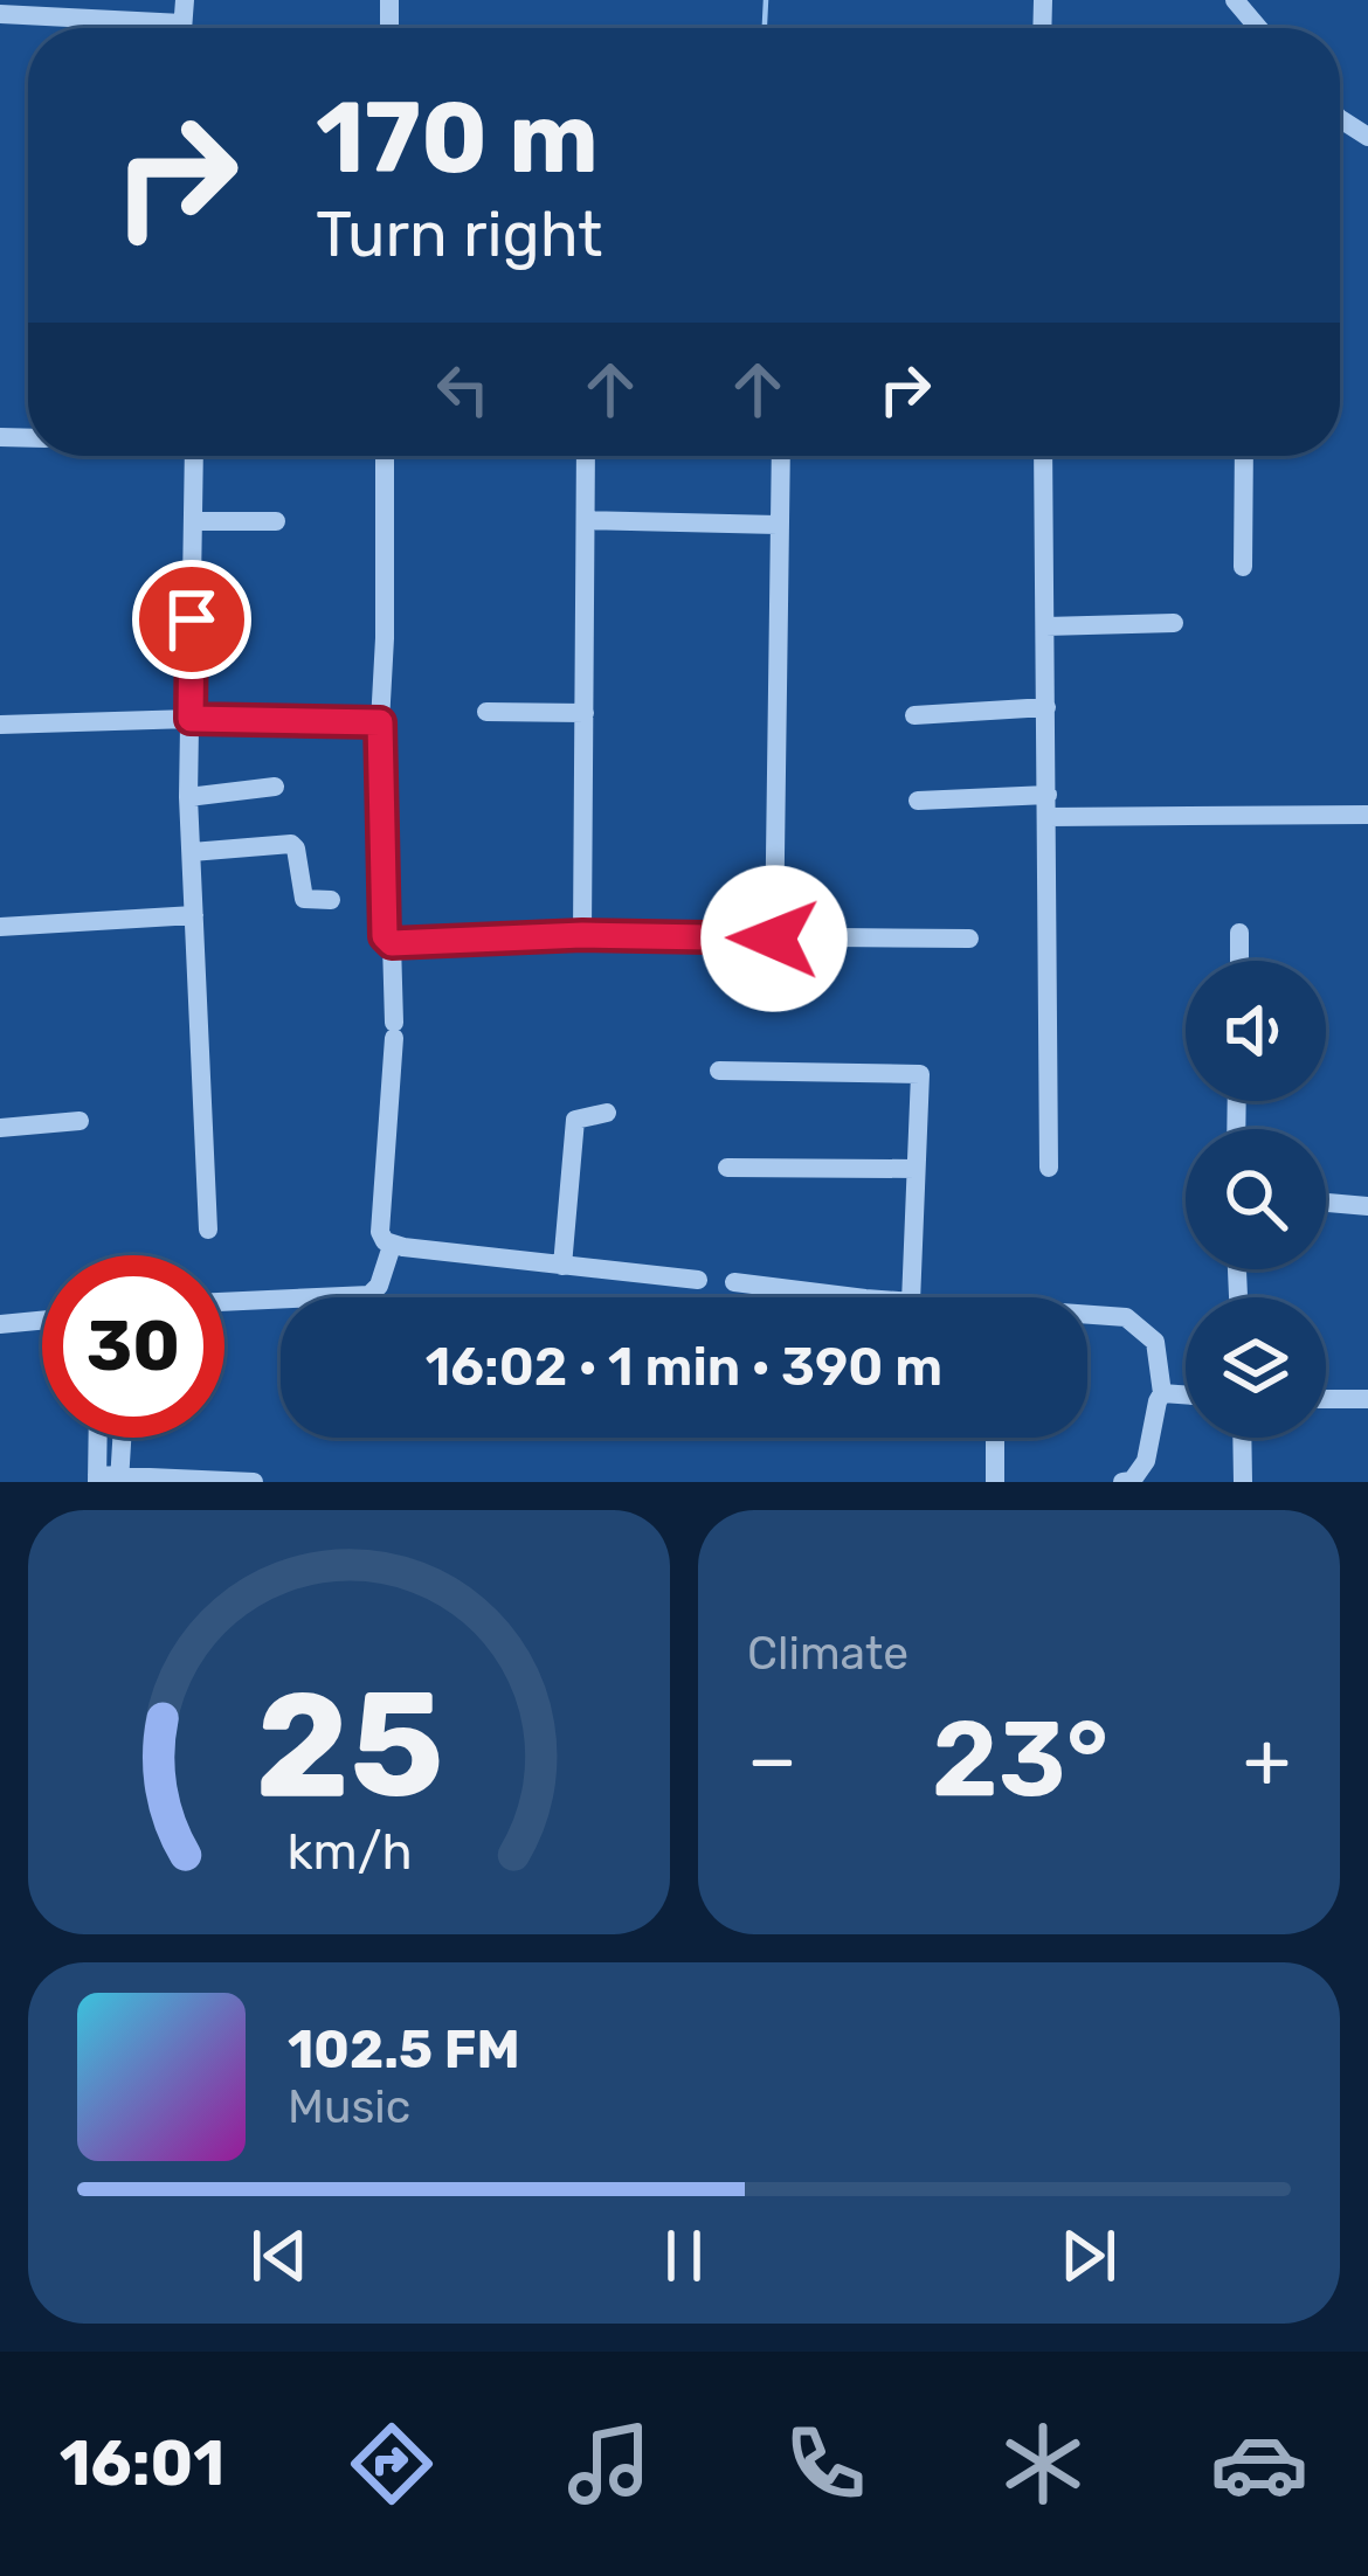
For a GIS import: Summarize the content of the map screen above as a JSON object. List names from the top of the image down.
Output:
{
  "page": {
    "turn": ["170 m", "Turn right"],
    "limit": "30",
    "trip": "16:02 · 1 min · 390 m",
    "tile": "Climate",
    "heat": ["−", "23°", "+"],
    "song": ["102.5 FM", "Music"],
    "tabs": "16:01",
    "gauge": ["25", "km/h"]
  }
}
